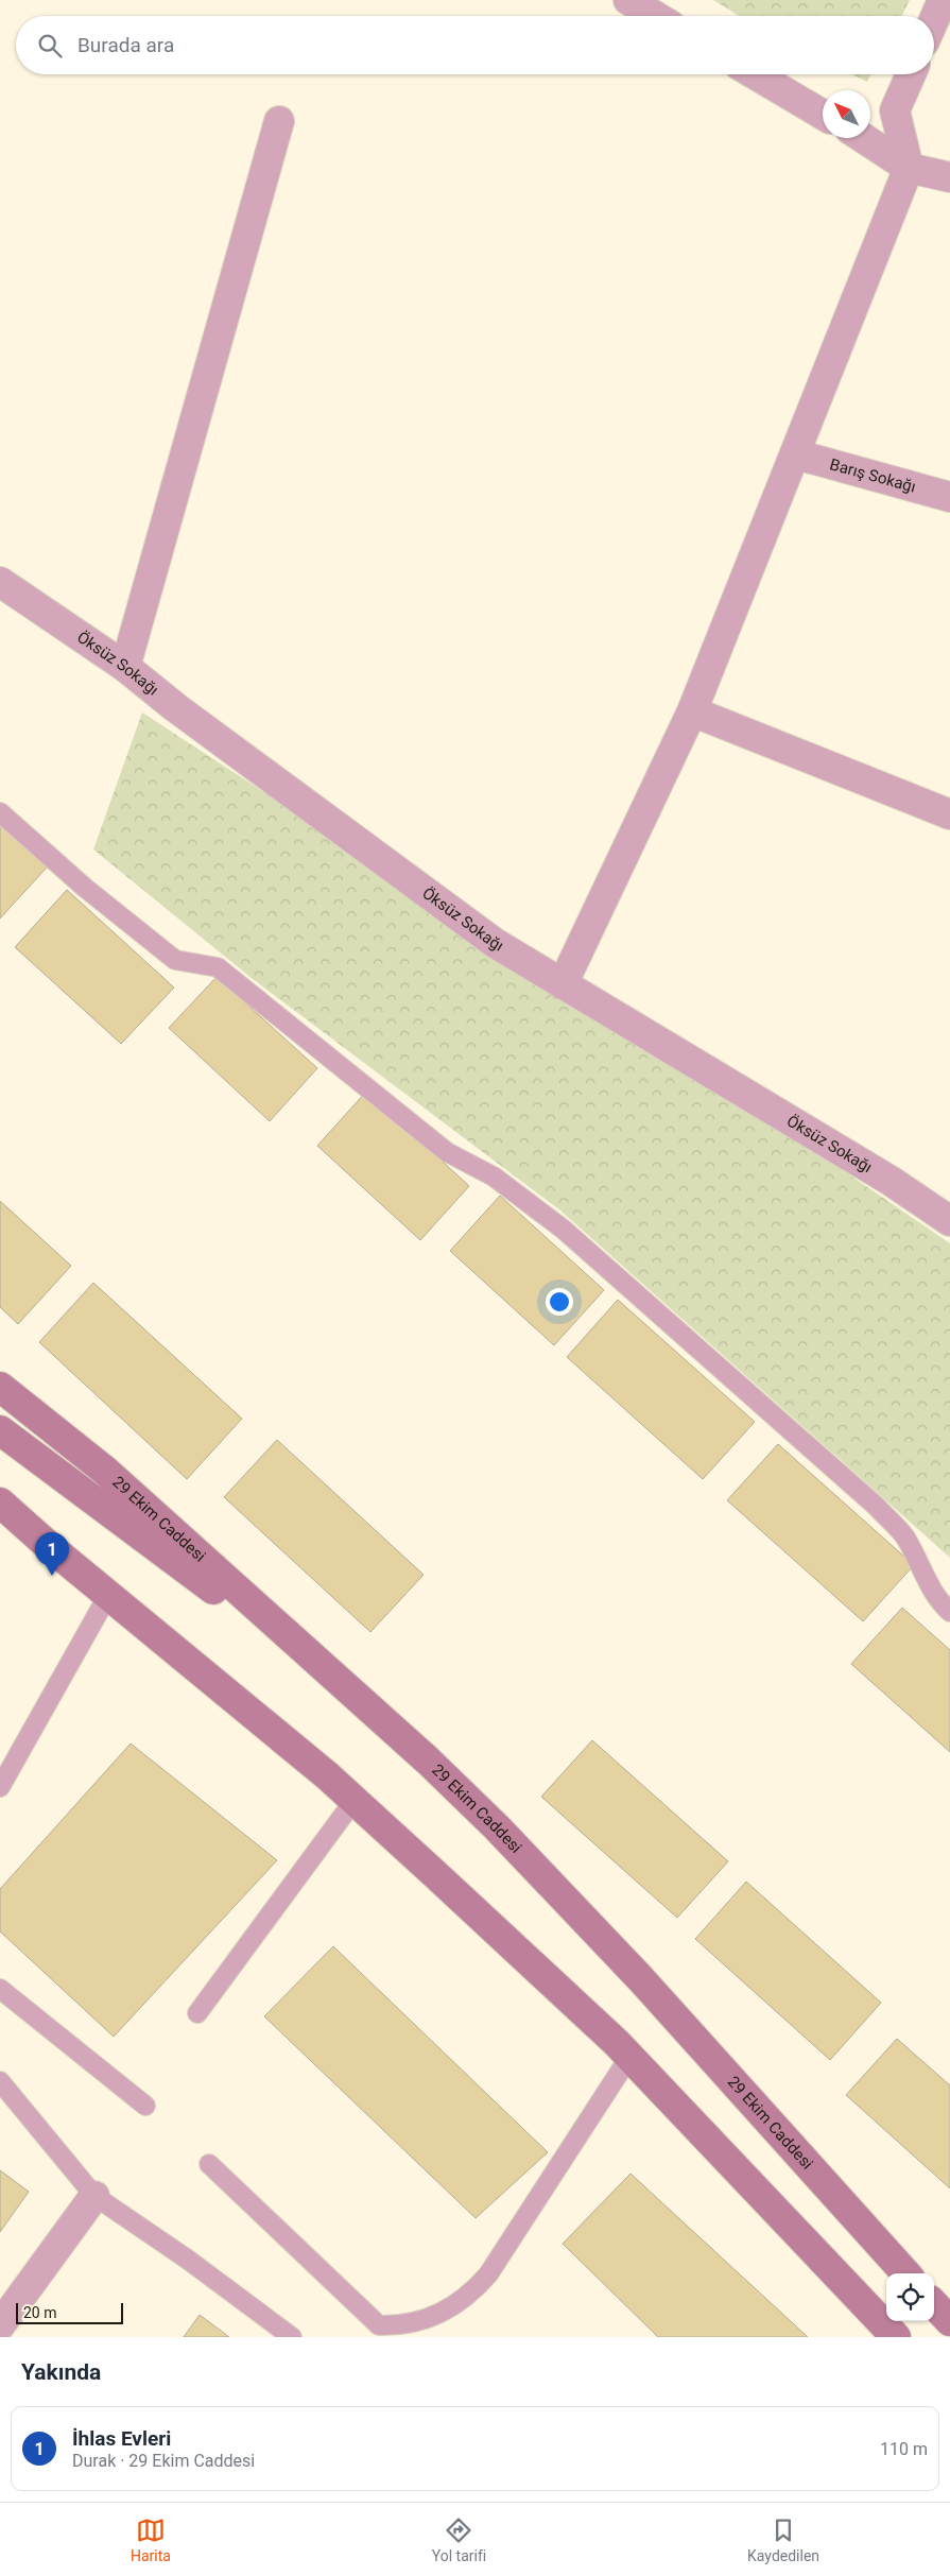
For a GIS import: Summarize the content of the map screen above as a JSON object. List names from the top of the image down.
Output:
{
  "streets": {
    "main road": ["29 Ekim Caddesi"],
    "street": ["Barış Sokağı", "Öksüz Sokağı"]
  },
  "scale_bar": "20 m",
  "north": "top left",
  "page": {
    "search": "Burada ara",
    "pins": "1",
    "scale": "20 m",
    "heading": "Yakında",
    "list": [
      {
        "mark": "1",
        "name": "İhlas Evleri",
        "note": "Durak · 29 Ekim Caddesi",
        "value": "110 m"
      }
    ],
    "nav": ["Harita", "Yol tarifi", "Kaydedilen"]
  }
}
